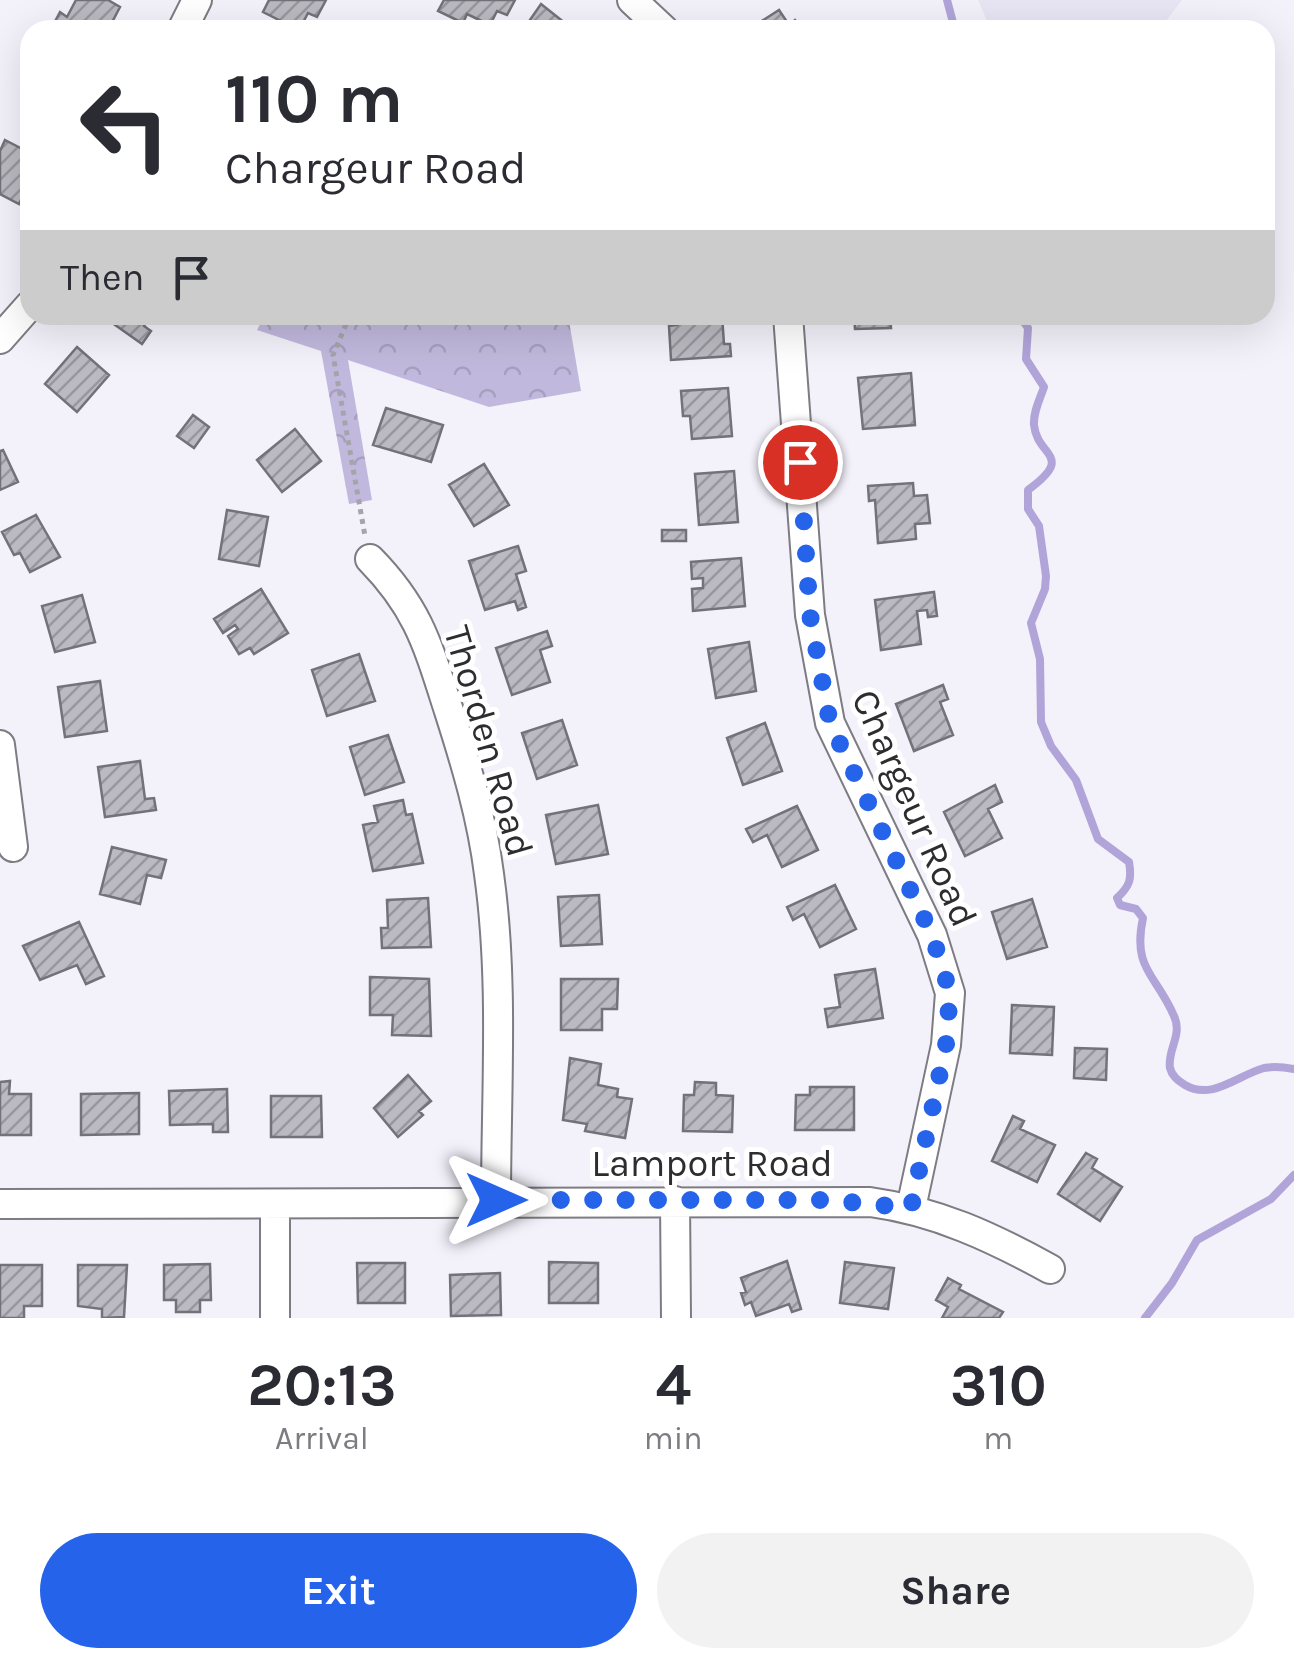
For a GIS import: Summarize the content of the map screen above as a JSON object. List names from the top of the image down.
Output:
{
  "streets": {
    "street": ["Thorden Road", "Chargeur Road", "Lamport Road"]
  },
  "crossings": [
    ["Thorden Road", "Lamport Road"],
    ["Chargeur Road", "Lamport Road"]
  ],
  "page": {
    "turn": ["110 m", "Chargeur Road"],
    "then": "Then",
    "eta": [
      "20:13",
      "Arrival",
      "4",
      "min",
      "310",
      "m"
    ],
    "buttons": ["Exit", "Share"]
  }
}
